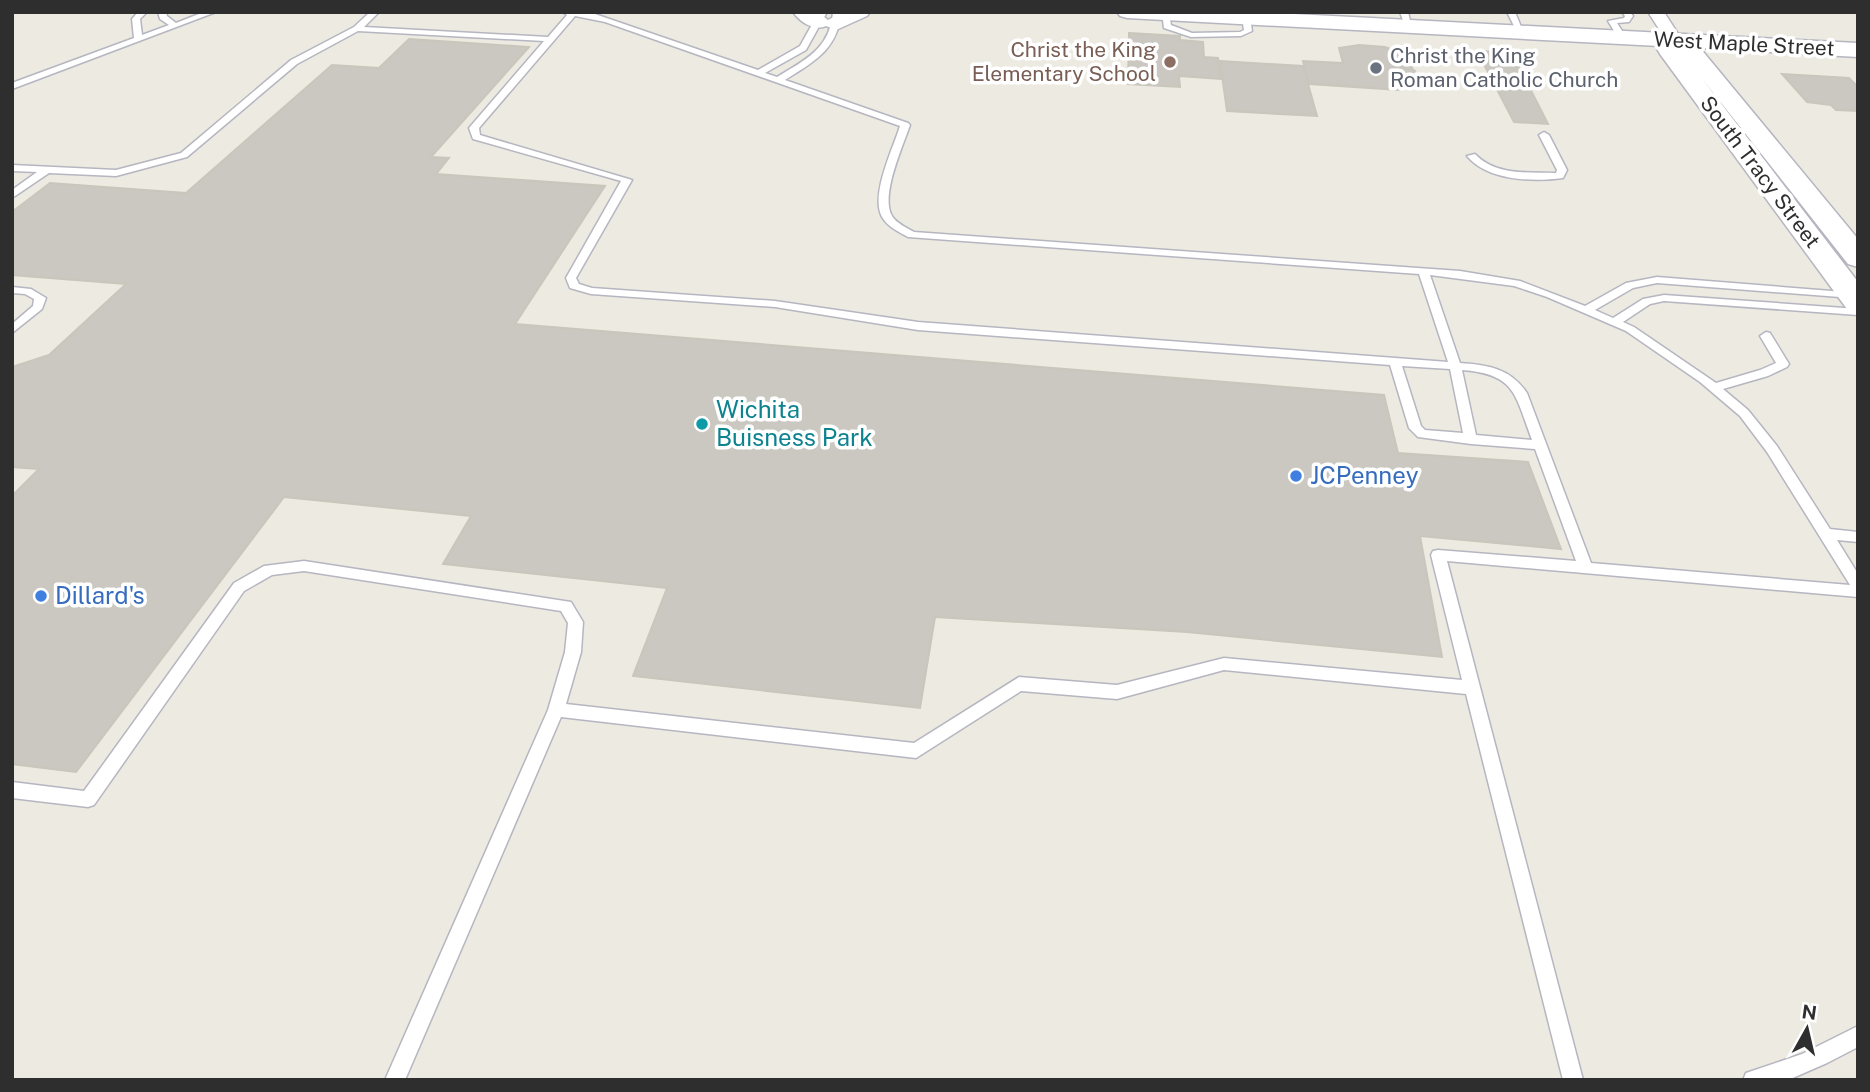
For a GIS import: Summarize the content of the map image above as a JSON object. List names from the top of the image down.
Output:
{
  "streets": {
    "main road": ["West Maple Street", "South Tracy Street"]
  },
  "crossings": [
    ["West Maple Street", "South Tracy Street"]
  ],
  "places": [
    "Christ the King Elementary School",
    "Christ the King Roman Catholic Church",
    "Wichita Buisness Park",
    "JCPenney",
    "Dillard's"
  ],
  "north": "top"
}
